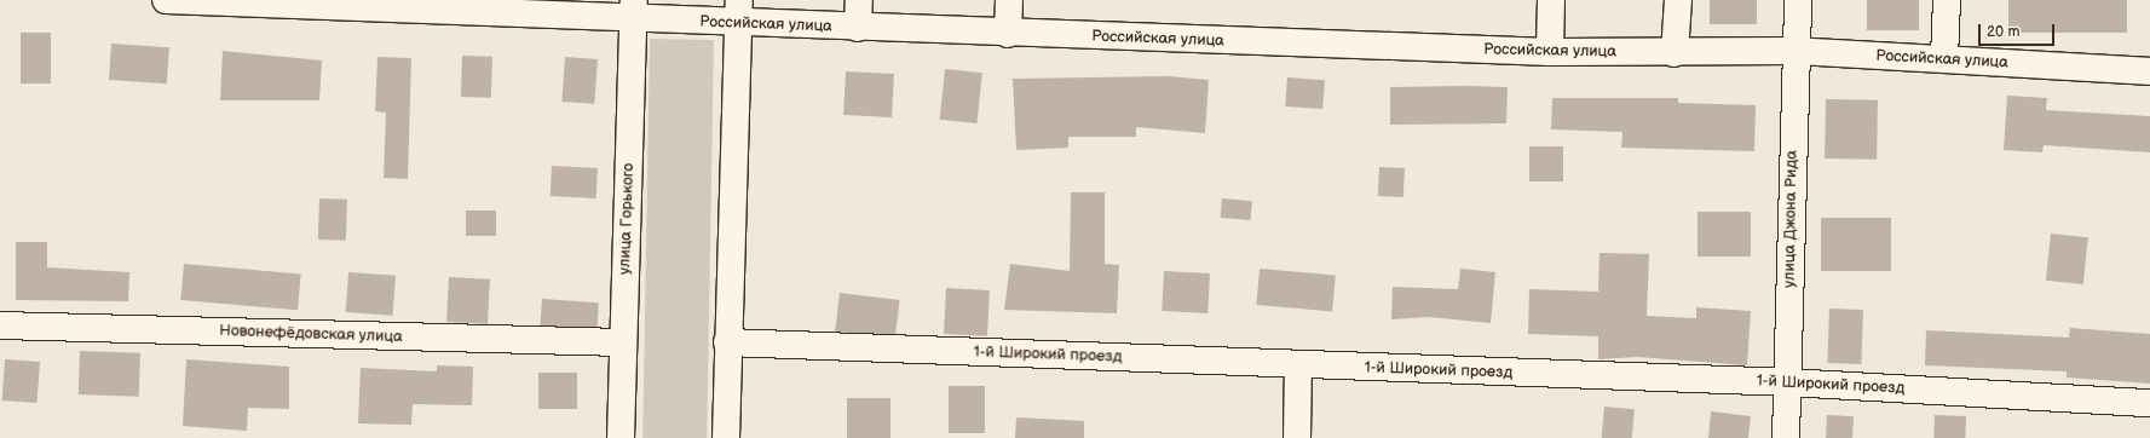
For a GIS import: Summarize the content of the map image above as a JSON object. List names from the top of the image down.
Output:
{
  "streets": {
    "street": [
      "Российская улица",
      "улица Горького",
      "улица Джона Рида",
      "Новонефёдовская улица",
      "1-й Широкий проезд"
    ]
  },
  "crossings": [
    ["Российская улица", "улица Горького"],
    ["Российская улица", "улица Джона Рида"],
    ["улица Горького", "Новонефёдовская улица"],
    ["улица Джона Рида", "1-й Широкий проезд"]
  ],
  "scale_bar": "20 m"
}
